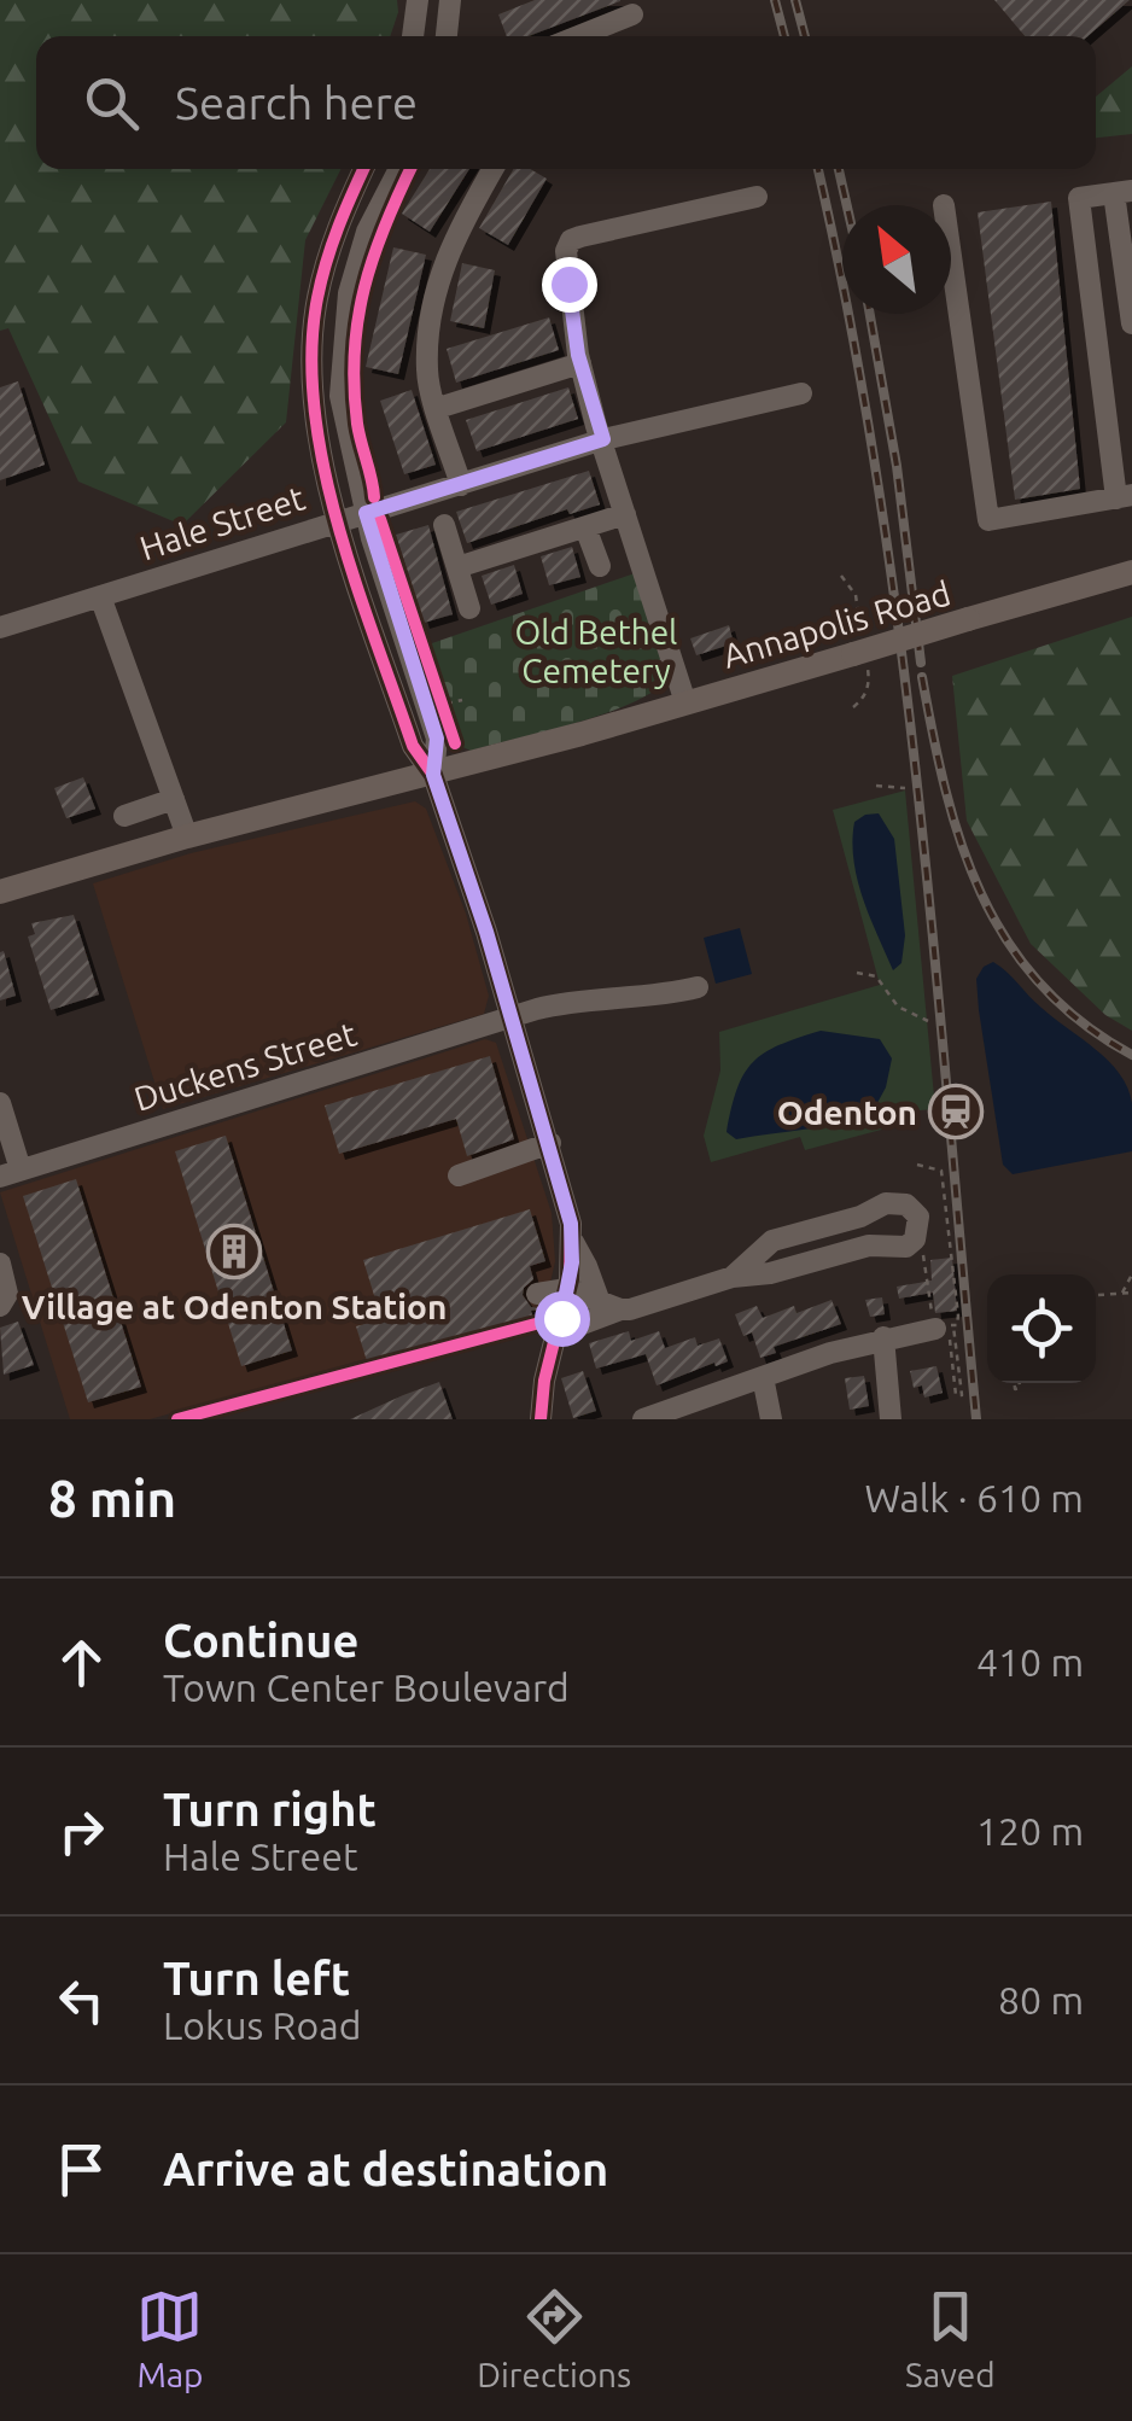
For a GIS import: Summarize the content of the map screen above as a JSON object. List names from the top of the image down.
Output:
{
  "streets": {
    "main road": ["Annapolis Road"],
    "street": ["Hale Street", "Duckens Street"]
  },
  "parks": ["Old Bethel Cemetery"],
  "places": {
    "station": ["Odenton"],
    "building": ["Village at Odenton Station"]
  },
  "north": "top left",
  "page": {
    "search": "Search here",
    "heading": ["8 min", "Walk · 610 m"],
    "list": [
      ["Continue", "Town Center Boulevard", "410 m"],
      ["Turn right", "Hale Street", "120 m"],
      ["Turn left", "Lokus Road", "80 m"],
      "Arrive at destination"
    ],
    "nav": ["Map", "Directions", "Saved"]
  }
}
